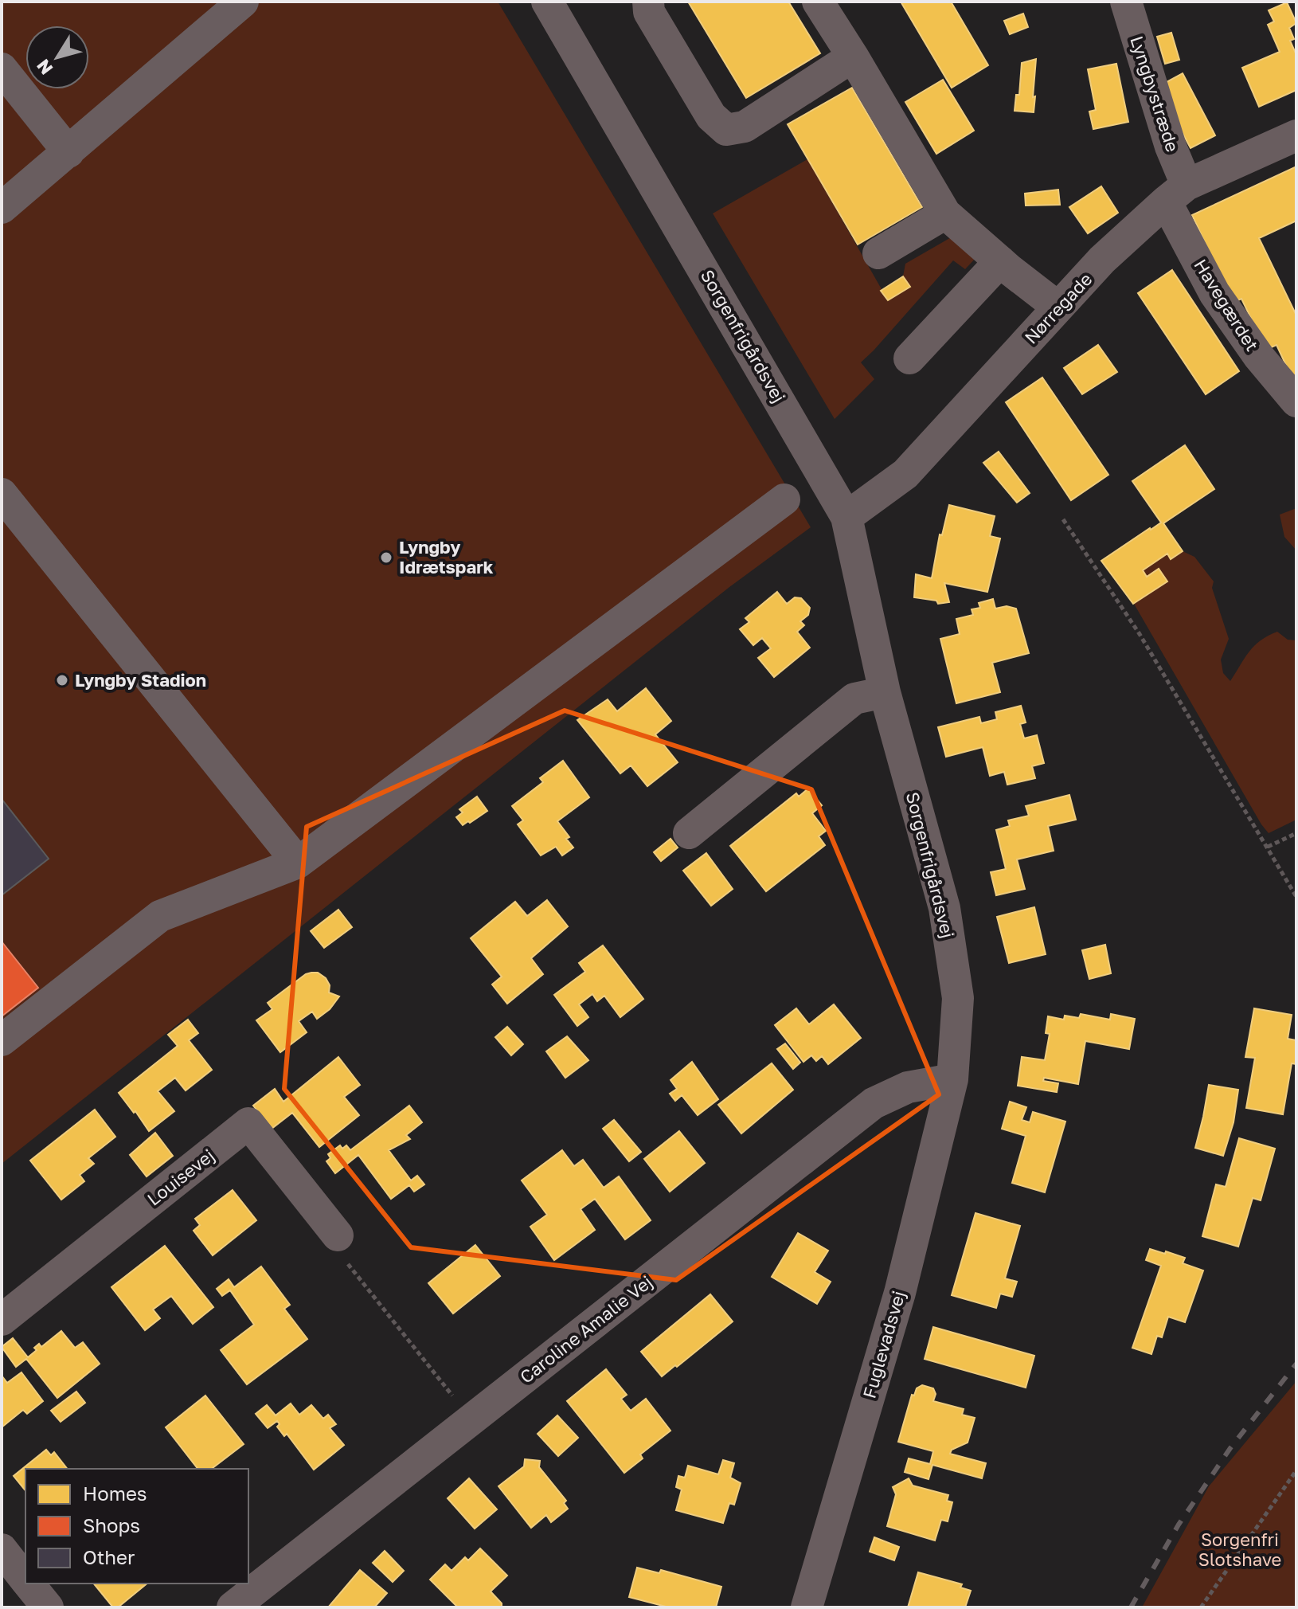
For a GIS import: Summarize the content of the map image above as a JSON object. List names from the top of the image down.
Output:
{
  "streets": {
    "street": [
      "Lyngbystræde",
      "Havegærdet",
      "Nørregade",
      "Sorgenfrigårdsvej",
      "Louisevej",
      "Caroline Amalie Vej",
      "Fuglevadsvej"
    ]
  },
  "crossings": [
    ["Lyngbystræde", "Havegærdet"],
    ["Lyngbystræde", "Nørregade"],
    ["Havegærdet", "Nørregade"],
    ["Nørregade", "Sorgenfrigårdsvej"],
    ["Sorgenfrigårdsvej", "Caroline Amalie Vej"],
    ["Sorgenfrigårdsvej", "Fuglevadsvej"],
    ["Caroline Amalie Vej", "Fuglevadsvej"]
  ],
  "parks": ["Sorgenfri Slotshave"],
  "places": ["Lyngby Idrætspark", "Lyngby Stadion"],
  "legend": ["Homes", "Shops", "Other"],
  "north": "bottom left"
}
